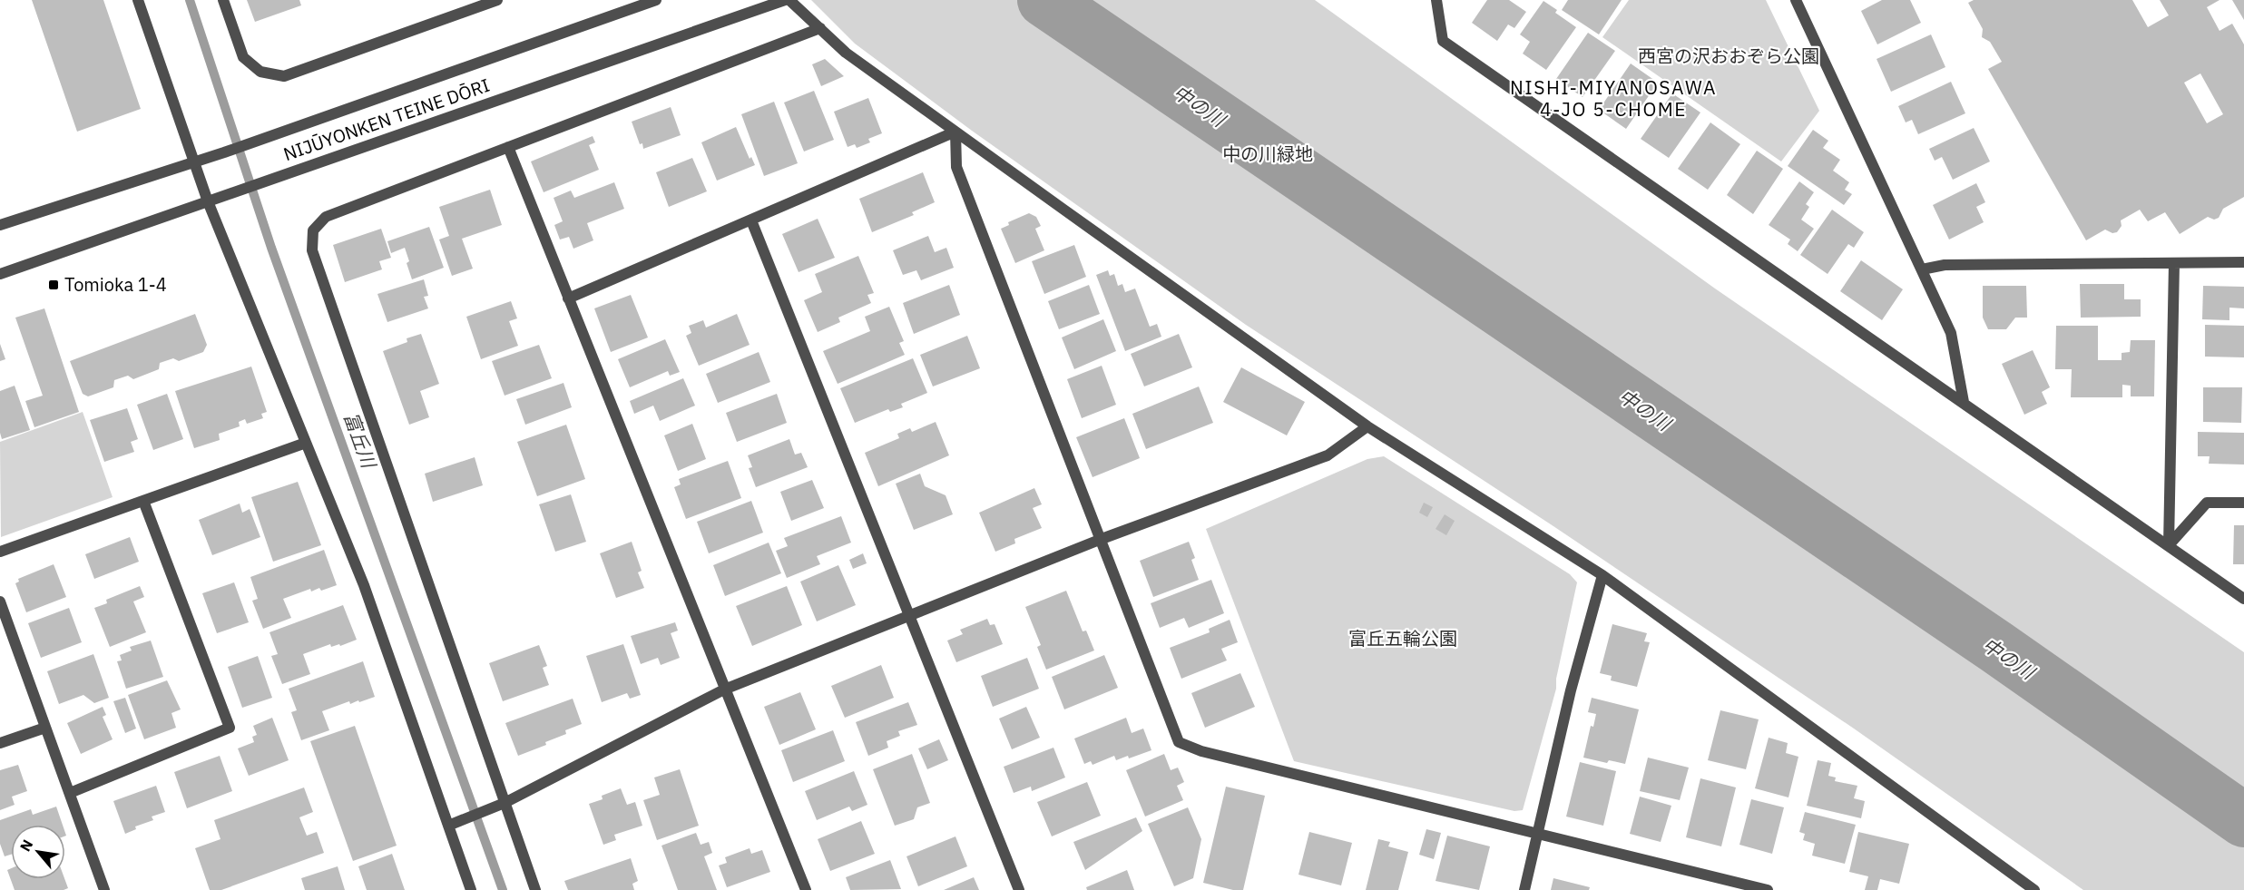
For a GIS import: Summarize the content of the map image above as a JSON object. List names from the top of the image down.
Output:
{
  "streets": {
    "street": ["NIJŪYONKEN TEINE DŌRI"]
  },
  "districts": ["NISHI-MIYANOSAWA 4-JO 5-CHOME"],
  "water": ["中の川", "富丘川"],
  "parks": ["西宮の沢おおぞら公園", "中の川緑地", "富丘五輪公園"],
  "places": {
    "transit": ["Tomioka 1-4"]
  },
  "north": "top left"
}
